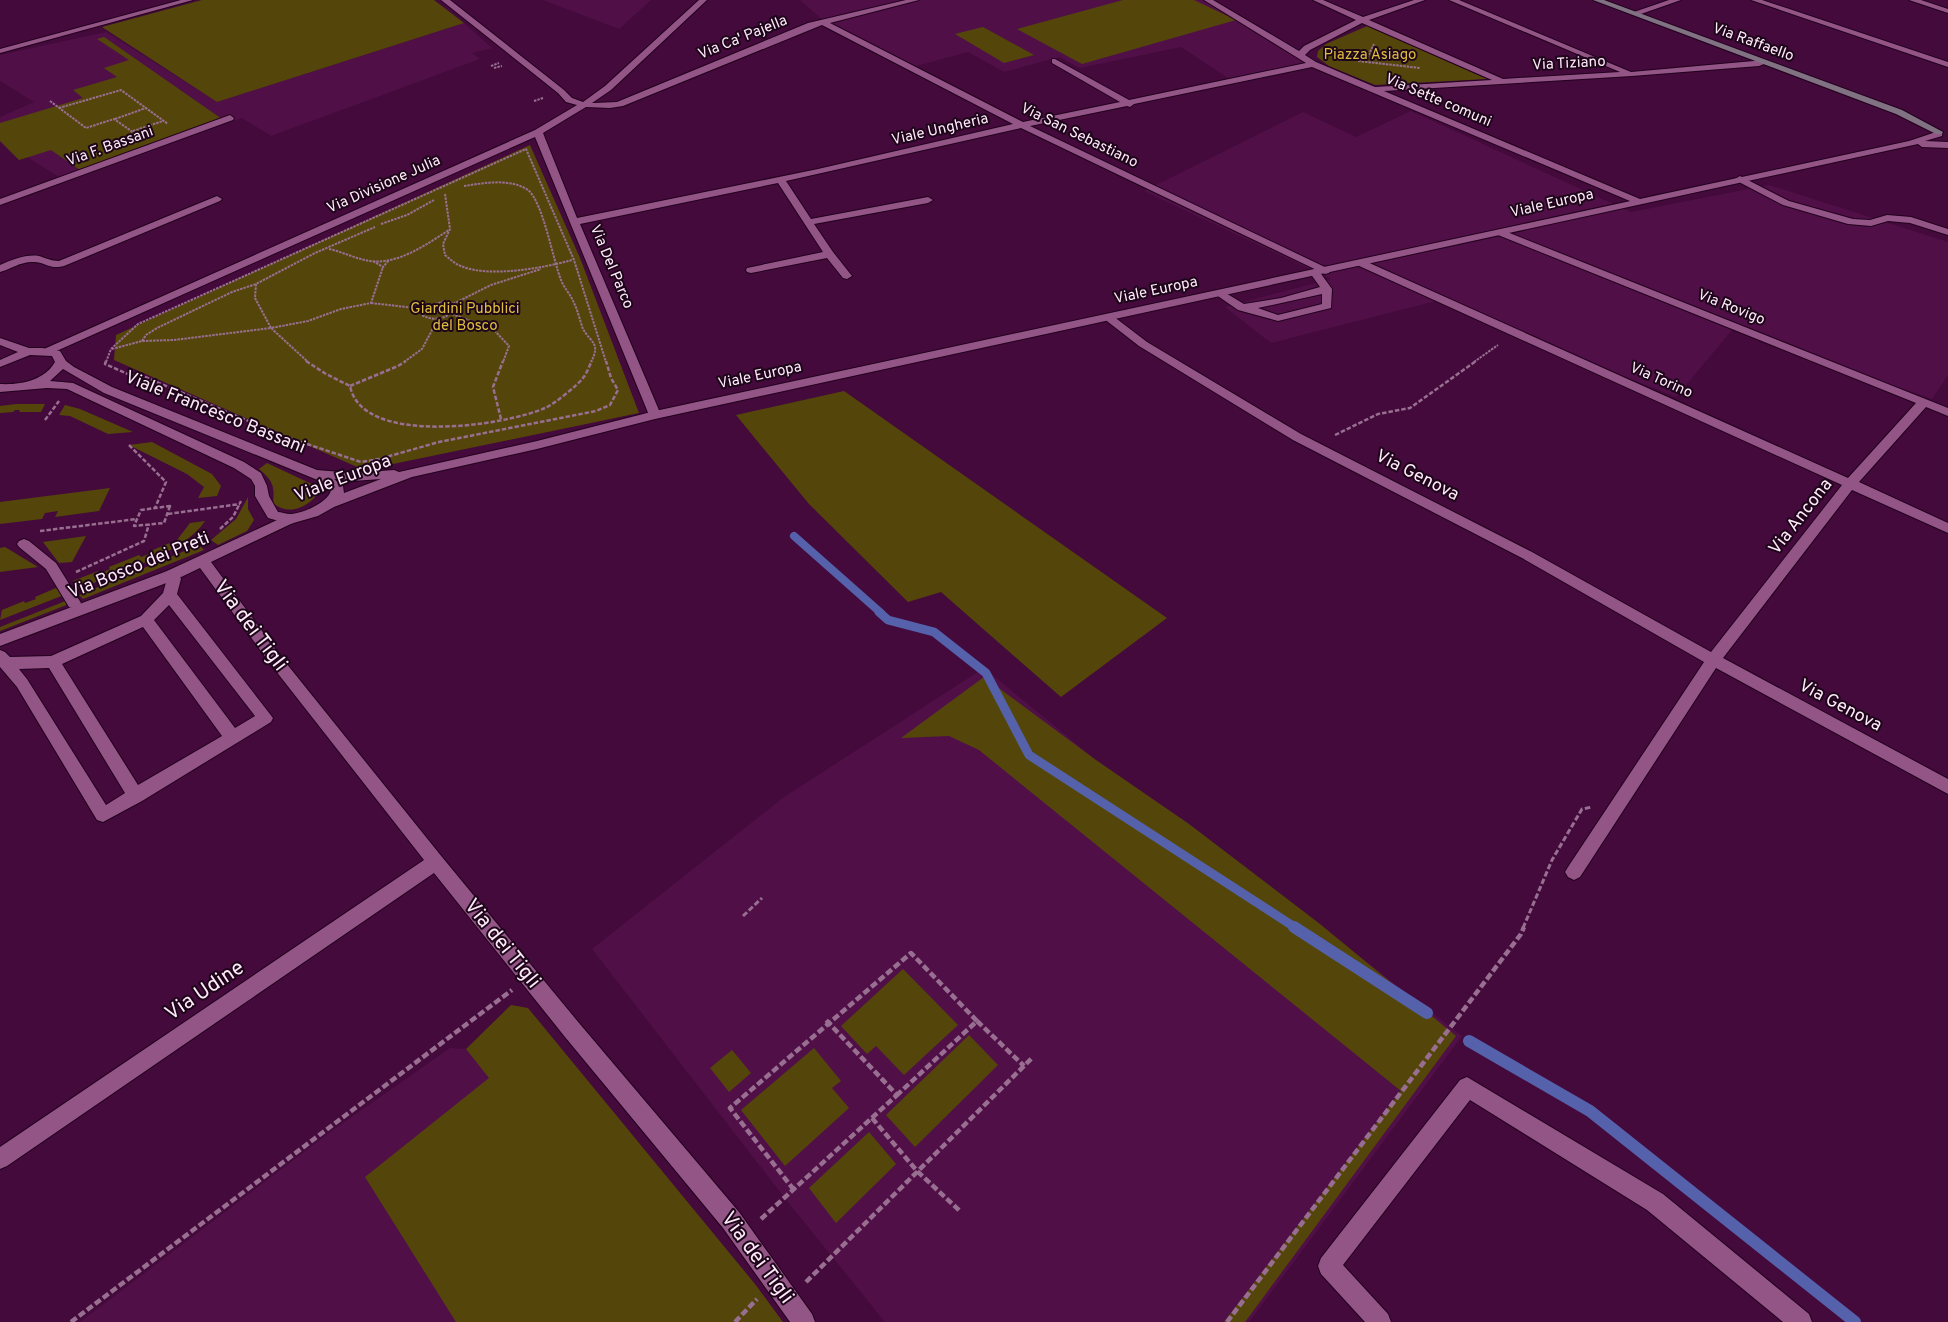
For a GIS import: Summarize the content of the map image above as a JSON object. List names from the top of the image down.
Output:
{
  "streets": {
    "main road": ["Via Raffaello", "Viale Europa"],
    "street": [
      "Via Ca' Pajella",
      "Via Tiziano",
      "Via Sette comuni",
      "Viale Ungheria",
      "Via San Sebastiano",
      "Via F. Bassani",
      "Via Divisione Julia",
      "Via Del Parco",
      "Via Rovigo",
      "Via Torino",
      "Viale Francesco Bassani",
      "Via Genova",
      "Via Ancona",
      "Via Bosco dei Preti",
      "Via dei Tigli",
      "Via Udine"
    ]
  },
  "crossings": [
    ["Via Ca' Pajella", "Via San Sebastiano"],
    ["Via Ca' Pajella", "Via Divisione Julia"],
    ["Via Raffaello", "Via Tiziano"],
    ["Via Raffaello", "Viale Europa"],
    ["Via Tiziano", "Via Sette comuni"],
    ["Via Sette comuni", "Viale Ungheria"],
    ["Via Sette comuni", "Viale Europa"],
    ["Viale Ungheria", "Via San Sebastiano"],
    ["Viale Ungheria", "Via Del Parco"],
    ["Via San Sebastiano", "Viale Europa"],
    ["Via Divisione Julia", "Via Del Parco"],
    ["Via Divisione Julia", "Viale Francesco Bassani"],
    ["Viale Europa", "Via Del Parco"],
    ["Viale Europa", "Via Rovigo"],
    ["Viale Europa", "Via Torino"],
    ["Viale Europa", "Viale Francesco Bassani"],
    ["Viale Europa", "Via Genova"],
    ["Viale Europa", "Via Bosco dei Preti"],
    ["Via Rovigo", "Via Ancona"],
    ["Via Torino", "Via Ancona"],
    ["Viale Francesco Bassani", "Via Bosco dei Preti"],
    ["Via Genova", "Via Ancona"],
    ["Via Bosco dei Preti", "Via dei Tigli"],
    ["Via dei Tigli", "Via Udine"]
  ],
  "parks": ["Piazza Asiago", "Giardini Pubblici del Bosco"]
}
